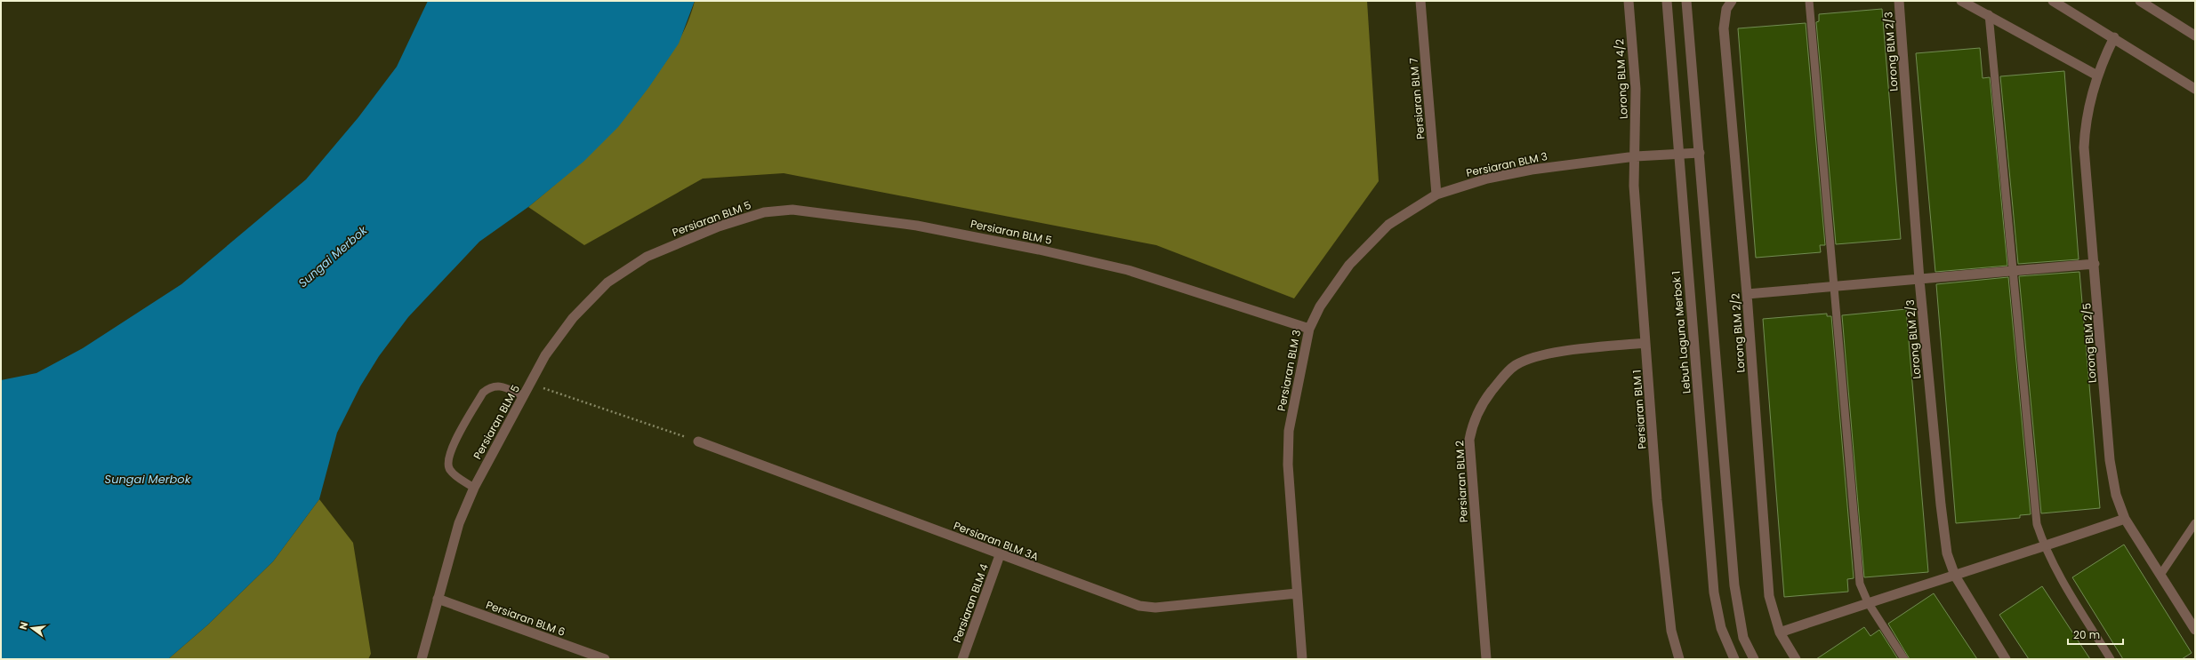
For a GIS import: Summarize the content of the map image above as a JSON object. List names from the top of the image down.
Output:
{
  "streets": {
    "street": [
      "Lorong BLM 2/3",
      "Lorong BLM 4/2",
      "Persiaran BLM 7",
      "Persiaran BLM 3",
      "Persiaran BLM 5",
      "Lebuh Laguna Merbok 1",
      "Lorong BLM 2/2",
      "Lorong BLM 2/5",
      "Persiaran BLM 1",
      "Persiaran BLM 2",
      "Persiaran BLM 3A",
      "Persiaran BLM 4",
      "Persiaran BLM 6"
    ]
  },
  "crossings": [
    ["Lorong BLM 4/2", "Persiaran BLM 3"],
    ["Lorong BLM 4/2", "Persiaran BLM 1"],
    ["Persiaran BLM 7", "Persiaran BLM 3"],
    ["Persiaran BLM 3", "Persiaran BLM 5"],
    ["Persiaran BLM 3", "Lebuh Laguna Merbok 1"],
    ["Persiaran BLM 3", "Persiaran BLM 1"],
    ["Persiaran BLM 3", "Persiaran BLM 3A"],
    ["Persiaran BLM 5", "Persiaran BLM 6"],
    ["Persiaran BLM 1", "Persiaran BLM 2"],
    ["Persiaran BLM 3A", "Persiaran BLM 4"]
  ],
  "water": ["Sungai Merbok"],
  "scale_bar": "20 m",
  "north": "left"
}
